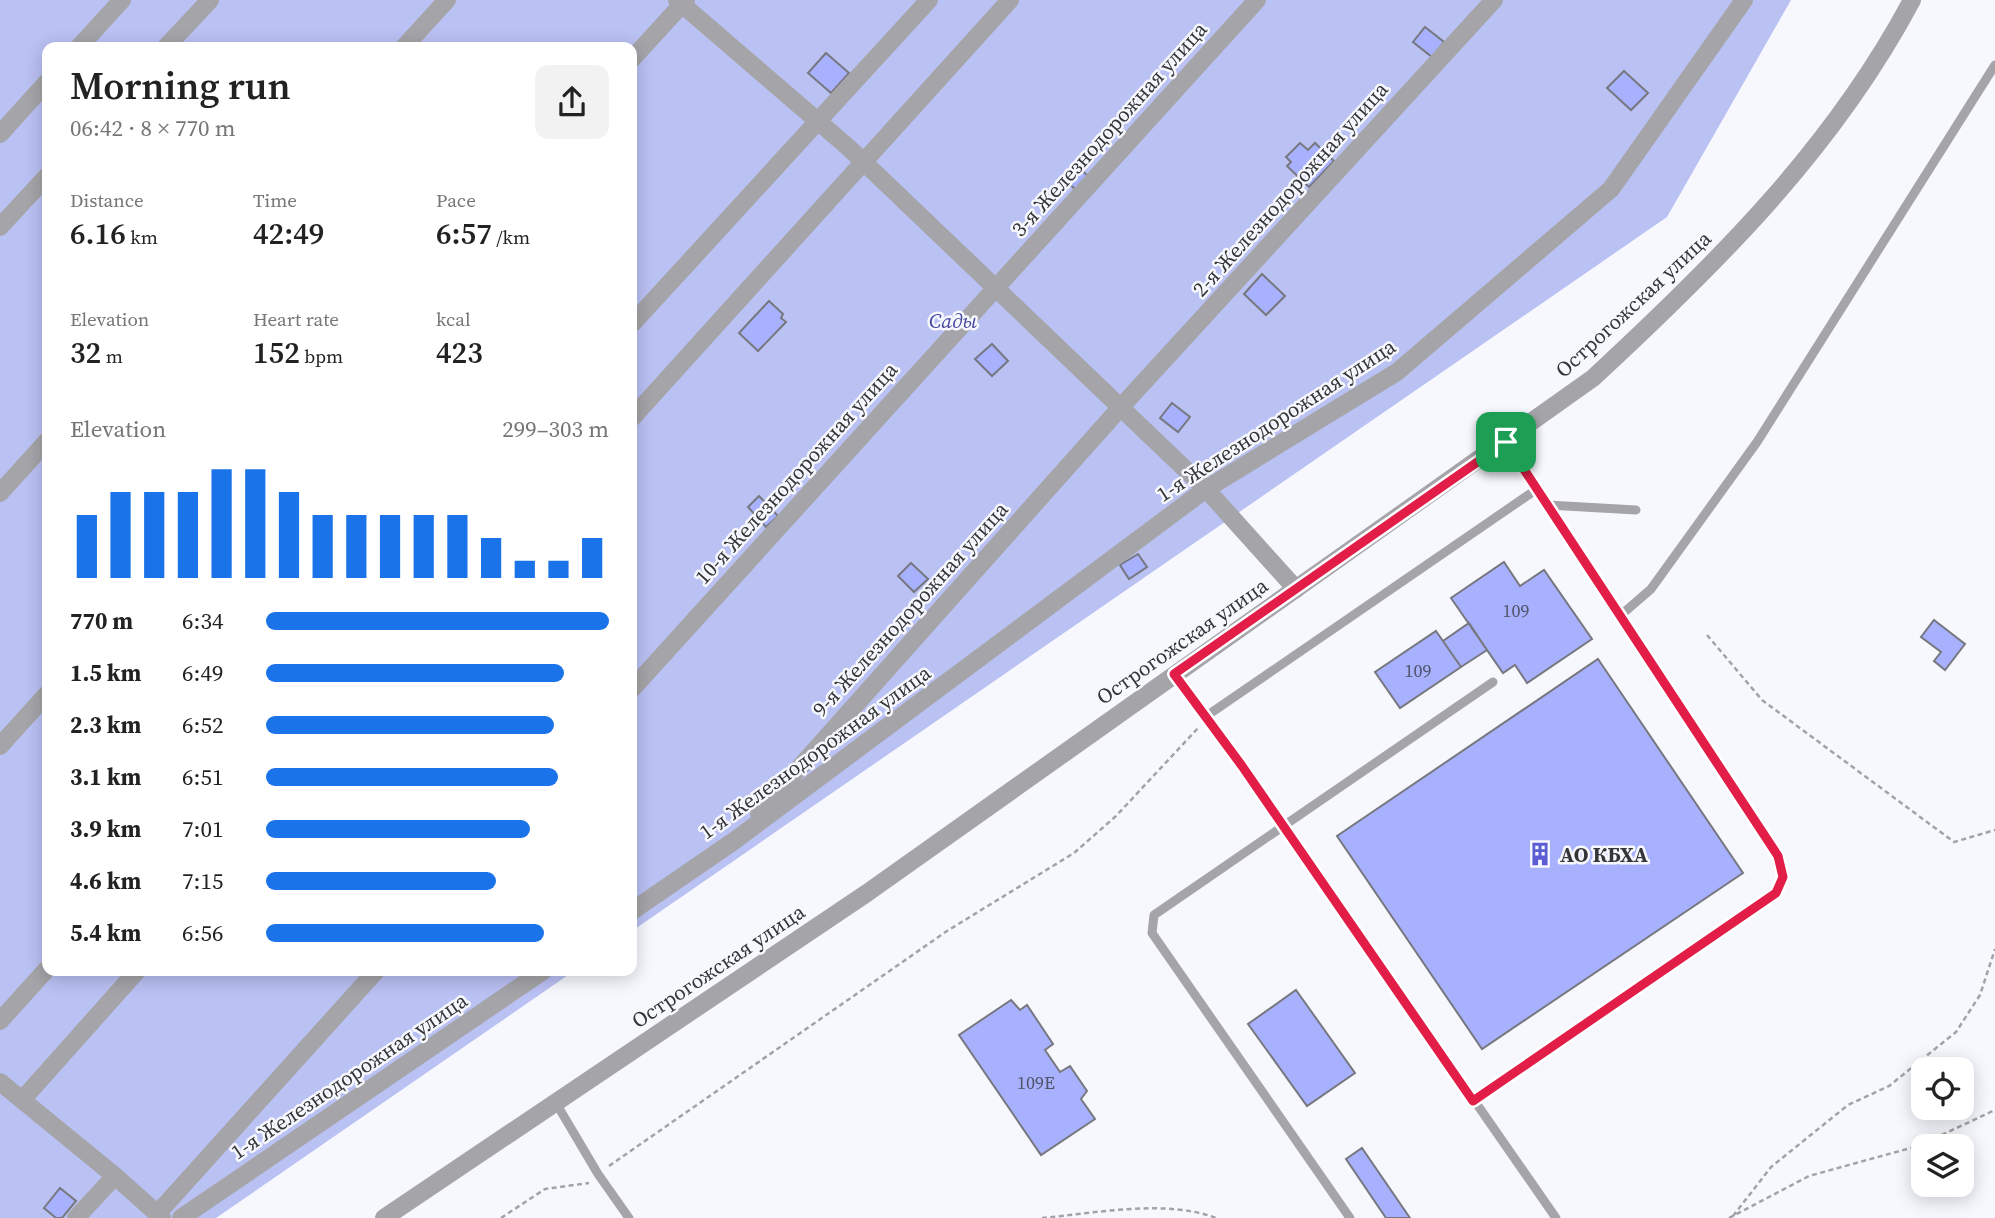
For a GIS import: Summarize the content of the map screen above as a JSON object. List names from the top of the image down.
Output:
{
  "streets": {
    "street": [
      "3-я Железнодорожная улица",
      "2-я Железнодорожная улица",
      "Острогожская улица",
      "1-я Железнодорожная улица",
      "10-я Железнодорожная улица",
      "9-я Железнодорожная улица"
    ]
  },
  "crossings": [
    ["3-я Железнодорожная улица", "10-я Железнодорожная улица"],
    ["2-я Железнодорожная улица", "9-я Железнодорожная улица"],
    ["1-я Железнодорожная улица", "9-я Железнодорожная улица"]
  ],
  "parks": ["Сады"],
  "places": {
    "building": ["АО КБХА"]
  },
  "house_numbers": ["109", "109", "109Е"],
  "page": {
    "heading": ["Morning run", "06:42 · 8 × 770 m"],
    "stats": [
      ["Distance", "6.16 km"],
      ["Time", "42:49"],
      ["Pace", "6:57 /km"],
      ["Elevation", "32 m"],
      ["Heart rate", "152 bpm"],
      ["kcal", "423"]
    ],
    "chart": ["Elevation", "299–303 m"],
    "list": [
      {
        "name": "770 m",
        "note": "6:34"
      },
      {
        "name": "1.5 km",
        "note": "6:49"
      },
      {
        "name": "2.3 km",
        "note": "6:52"
      },
      {
        "name": "3.1 km",
        "note": "6:51"
      },
      {
        "name": "3.9 km",
        "note": "7:01"
      },
      {
        "name": "4.6 km",
        "note": "7:15"
      },
      {
        "name": "5.4 km",
        "note": "6:56"
      }
    ]
  }
}
